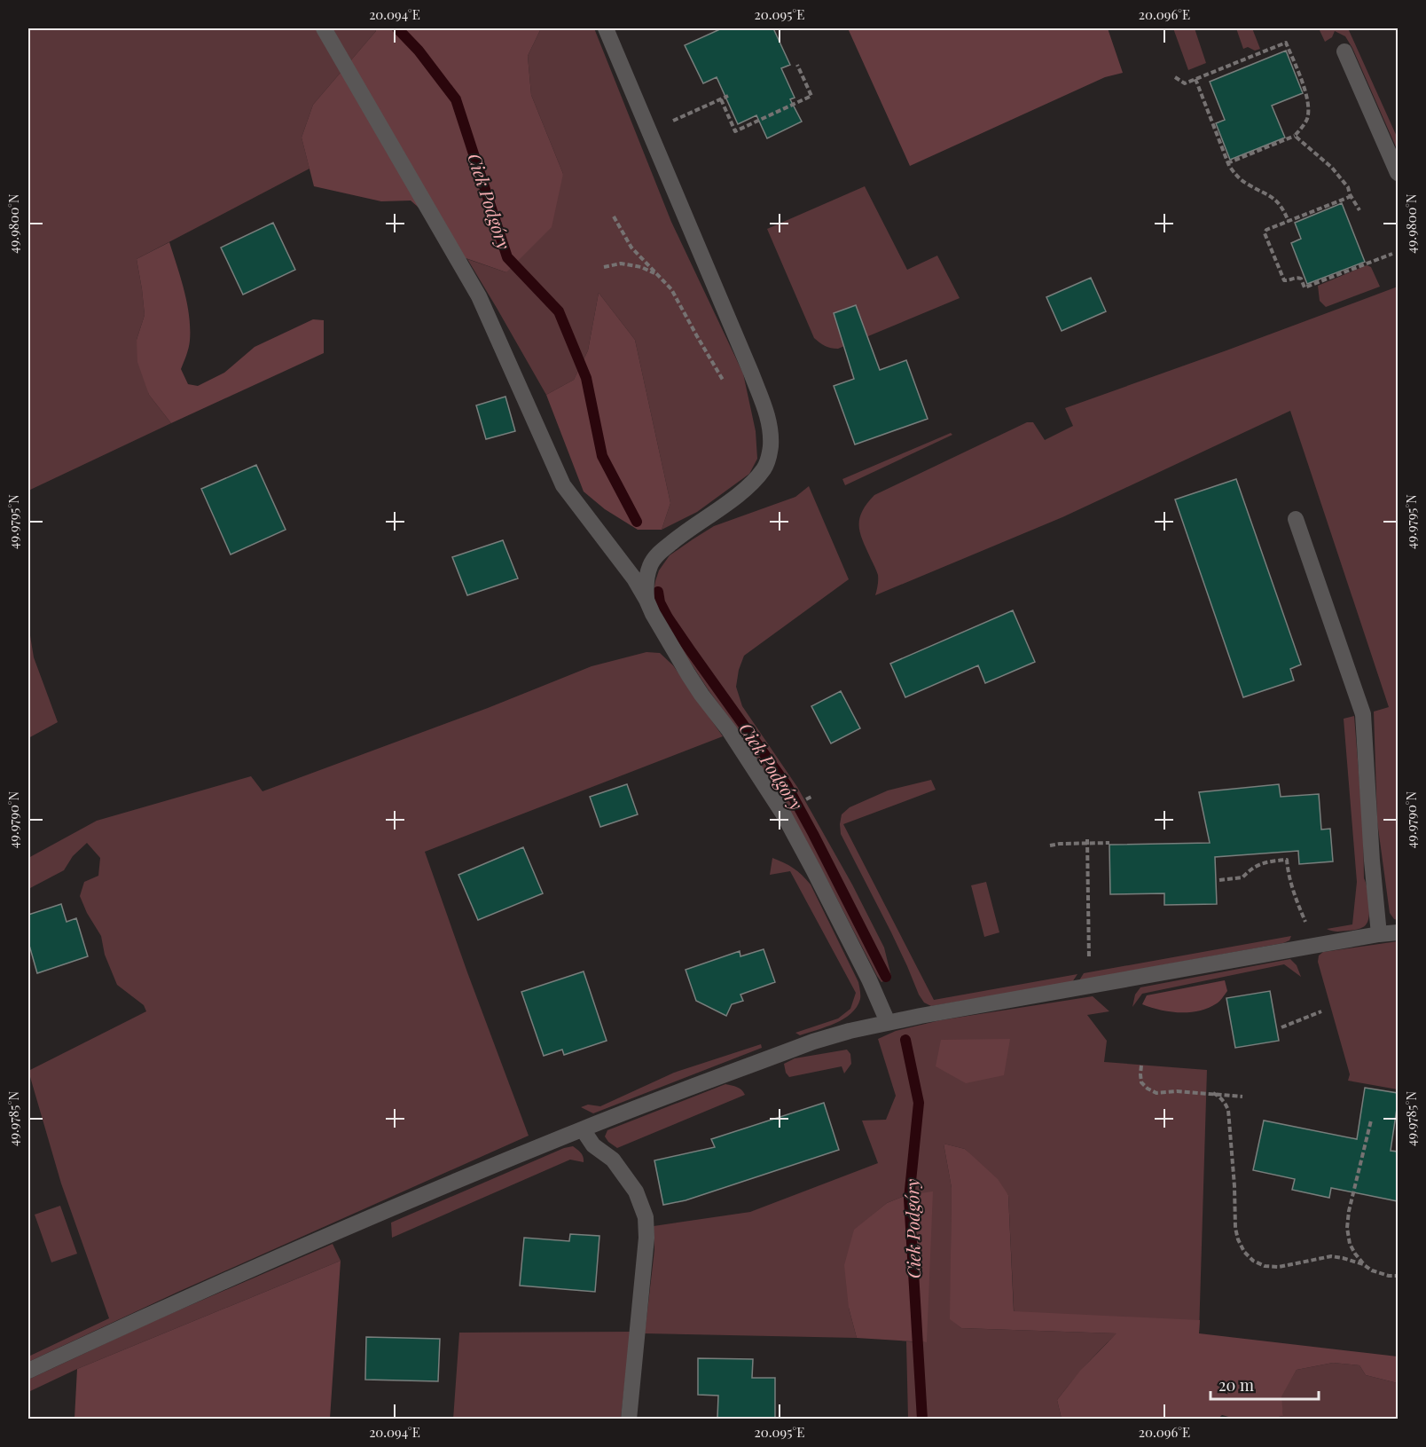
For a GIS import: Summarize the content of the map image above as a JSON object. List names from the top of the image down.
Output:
{
  "water": ["Ciek Podgóry"],
  "scale_bar": "20 m",
  "coordinates": [
    "20.094°E",
    "20.095°E",
    "20.096°E",
    "49.9800°N",
    "49.9795°N",
    "49.9790°N",
    "49.9785°N"
  ]
}
